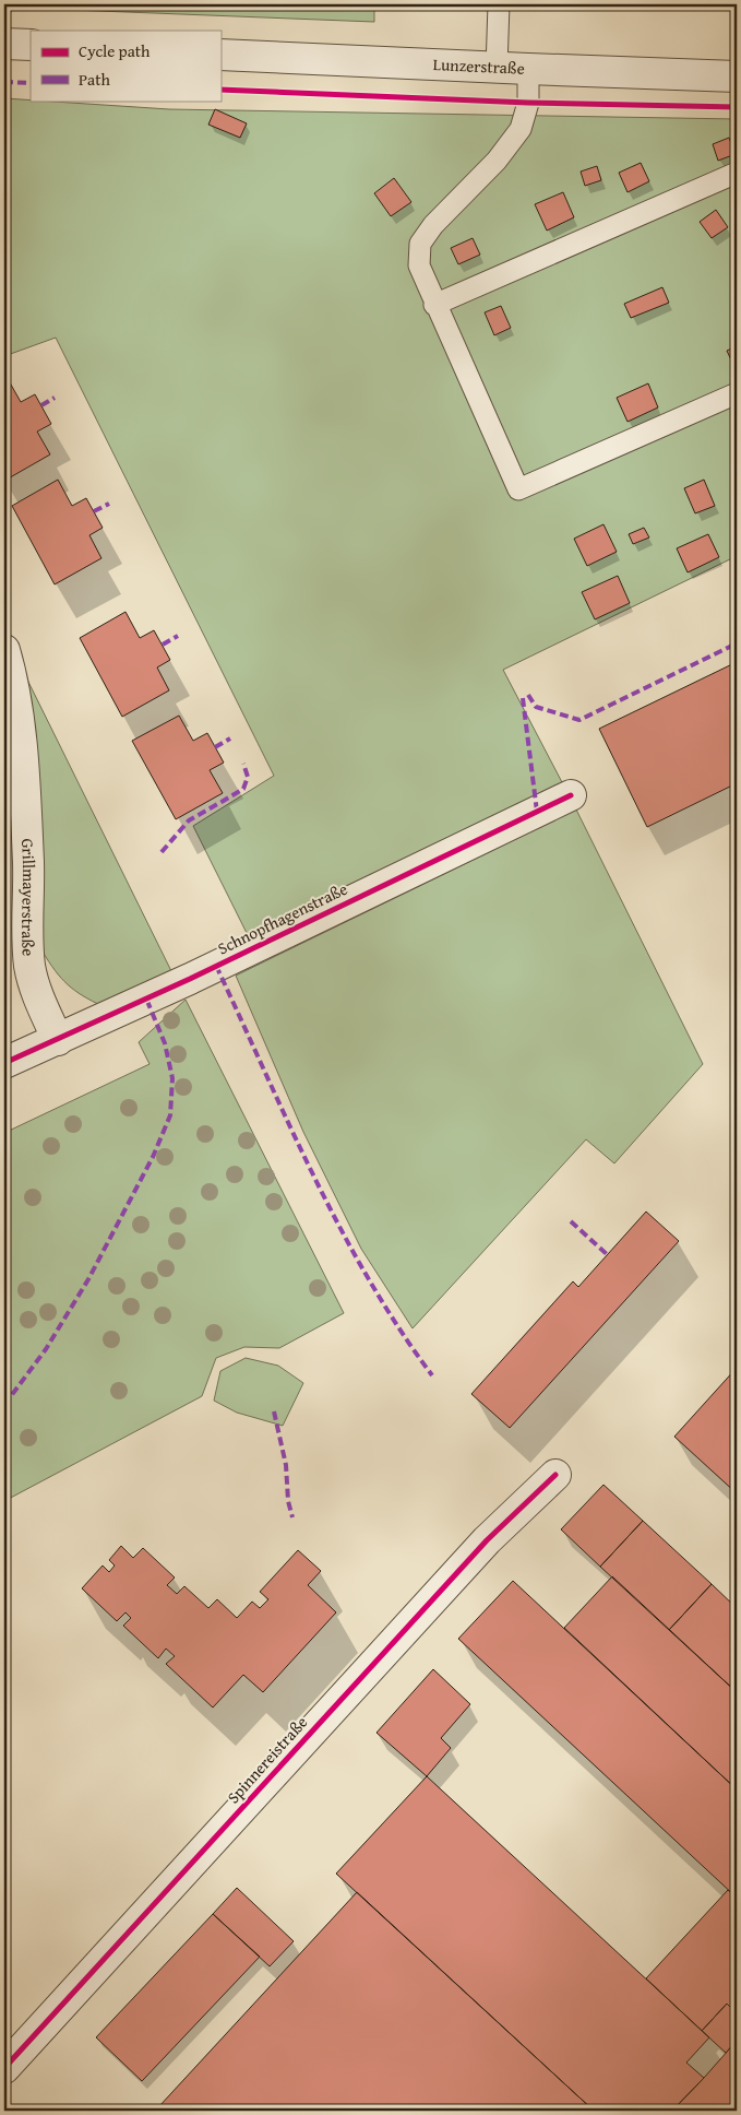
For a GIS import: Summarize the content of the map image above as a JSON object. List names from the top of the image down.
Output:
{
  "streets": {
    "street": [
      "Lunzerstraße",
      "Grillmayerstraße",
      "Schnopfhagenstraße",
      "Spinnereistraße"
    ]
  },
  "crossings": [
    ["Grillmayerstraße", "Schnopfhagenstraße"]
  ],
  "legend": ["Cycle path", "Path"]
}
